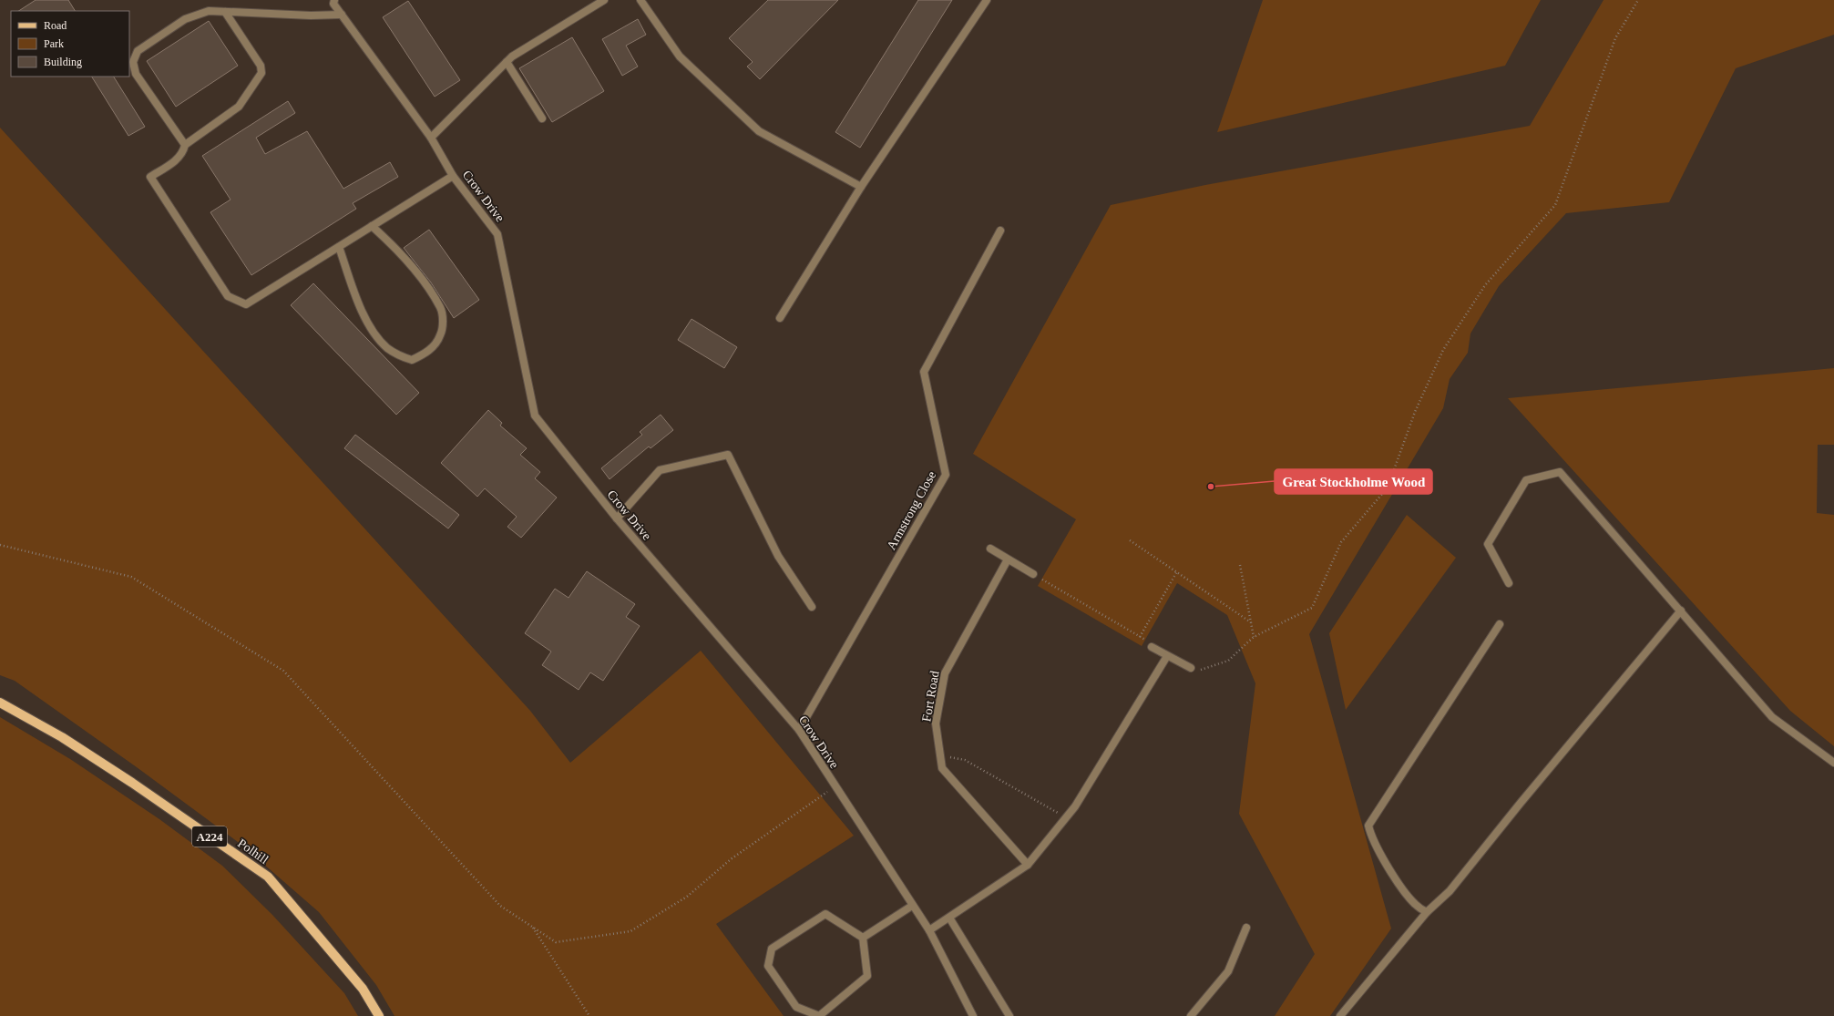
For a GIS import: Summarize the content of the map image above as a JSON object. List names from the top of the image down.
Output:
{
  "streets": {
    "main road": ["A224", "Polhill"],
    "street": ["Crow Drive", "Armstrong Close", "Fort Road"]
  },
  "crossings": [
    ["Crow Drive", "Armstrong Close"]
  ],
  "places": ["Great Stockholme Wood"],
  "legend": ["Road", "Park", "Building"]
}
